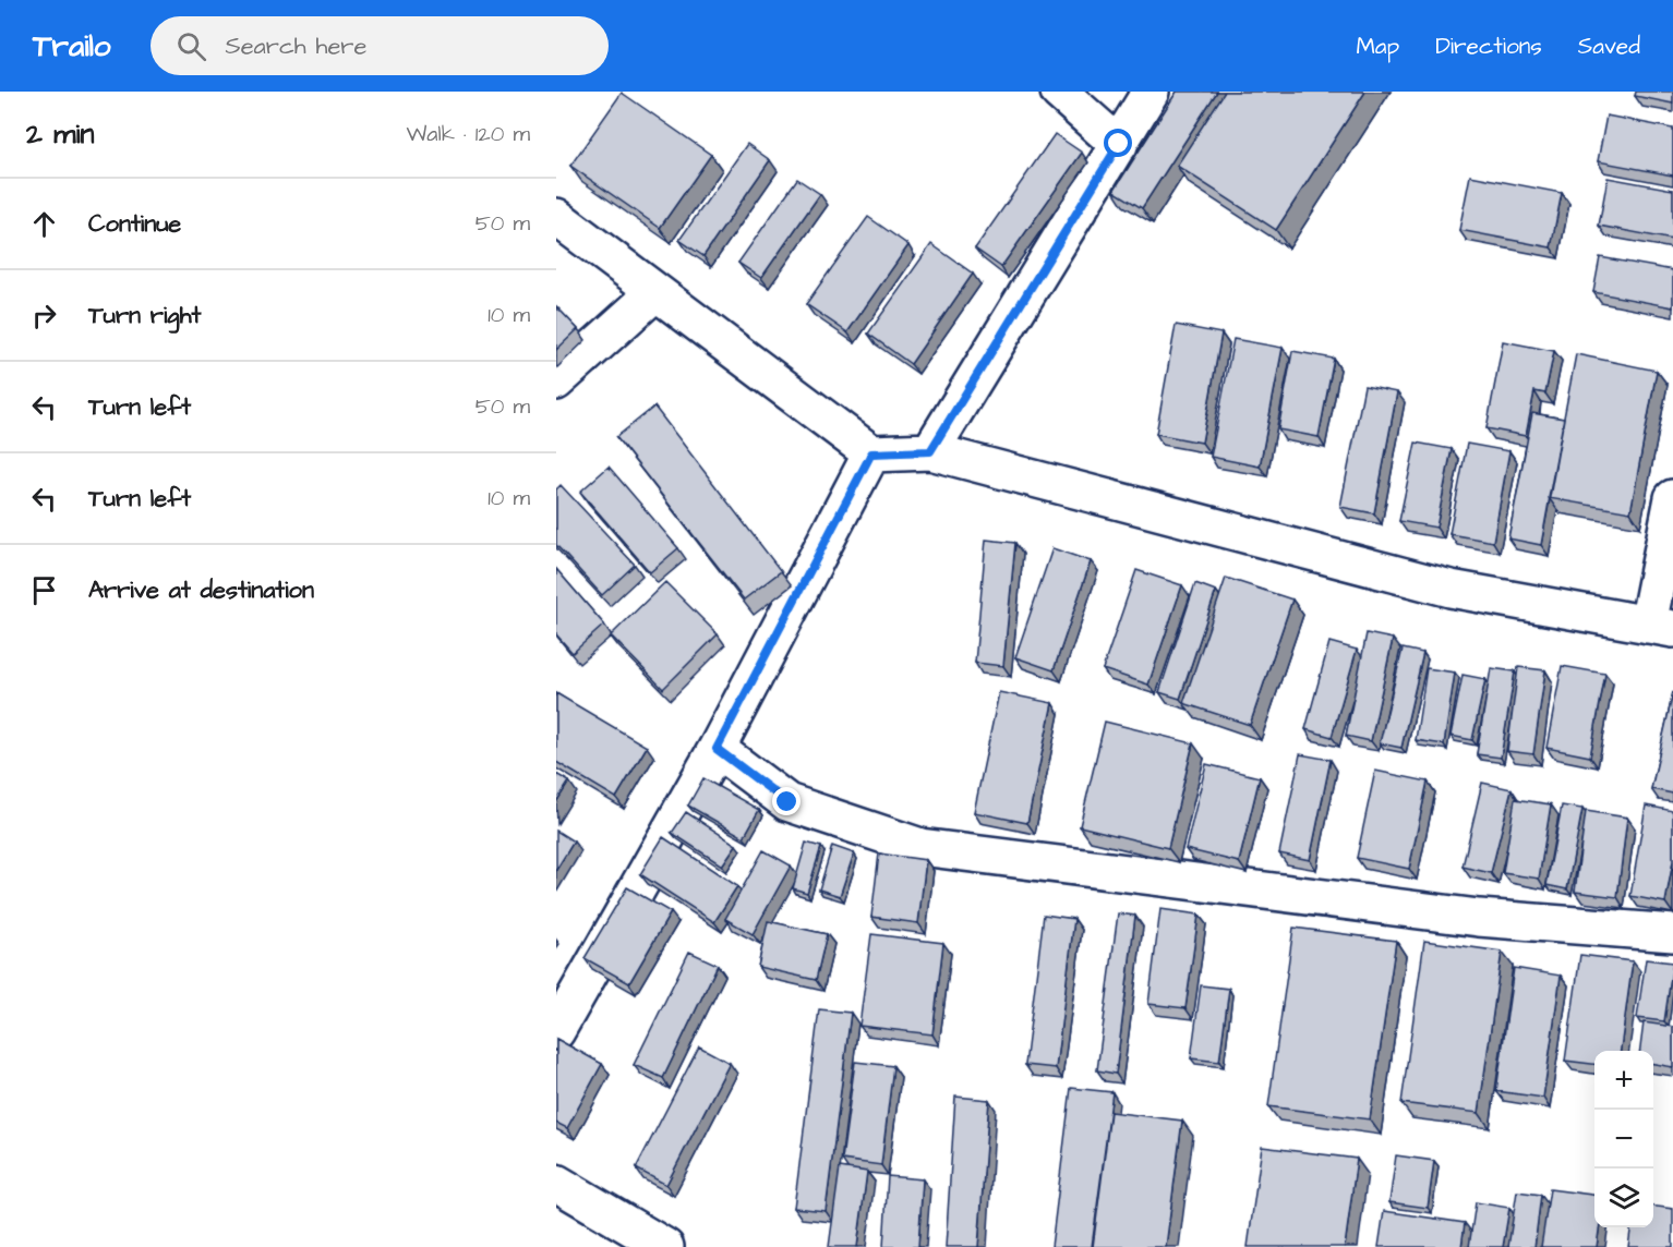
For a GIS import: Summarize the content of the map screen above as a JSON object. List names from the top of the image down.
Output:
{
  "page": {
    "header": "Trailo",
    "search": "Search here",
    "nav": ["Map", "Directions", "Saved"],
    "heading": ["2 min", "Walk · 120 m"],
    "list": [
      ["Continue", "50 m"],
      ["Turn right", "10 m"],
      ["Turn left", "50 m"],
      ["Turn left", "10 m"],
      "Arrive at destination"
    ],
    "map_buttons": ["+", "−"]
  }
}
